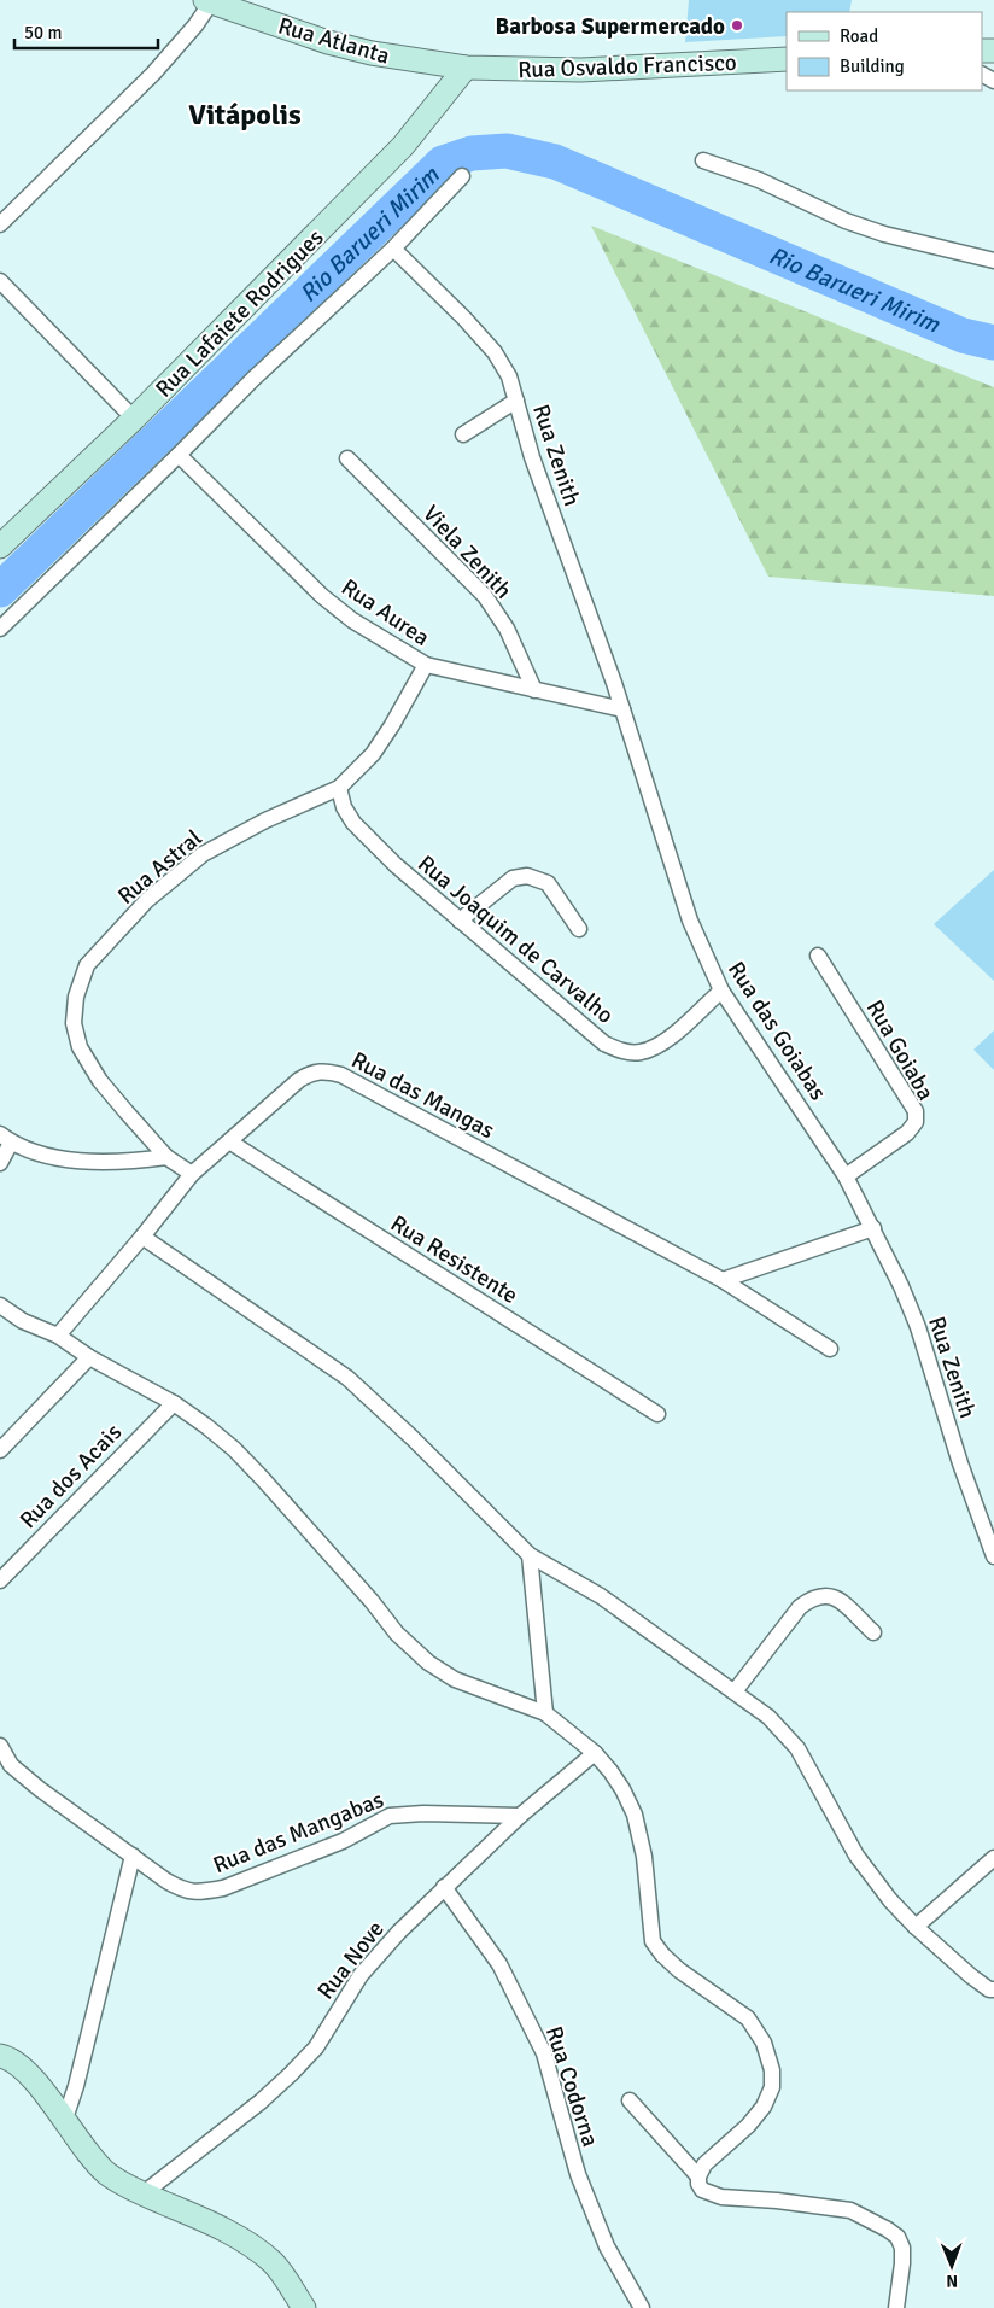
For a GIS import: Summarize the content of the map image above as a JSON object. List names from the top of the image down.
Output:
{
  "streets": {
    "main road": ["Rua Atlanta", "Rua Osvaldo Francisco", "Rua Lafaiete Rodrigues"],
    "street": [
      "Rua Zenith",
      "Viela Zenith",
      "Rua Aurea",
      "Rua Astral",
      "Rua Joaquim de Carvalho",
      "Rua das Goiabas",
      "Rua Goiaba",
      "Rua das Mangas",
      "Rua Resistente",
      "Rua dos Acais",
      "Rua das Mangabas",
      "Rua Nove",
      "Rua Codorna"
    ]
  },
  "crossings": [
    ["Rua Atlanta", "Rua Osvaldo Francisco"],
    ["Rua Atlanta", "Rua Lafaiete Rodrigues"],
    ["Rua Osvaldo Francisco", "Rua Lafaiete Rodrigues"],
    ["Rua Zenith", "Rua Aurea"],
    ["Rua Zenith", "Rua das Goiabas"],
    ["Viela Zenith", "Rua Aurea"],
    ["Rua Aurea", "Rua Astral"],
    ["Rua Aurea", "Rua das Goiabas"],
    ["Rua Astral", "Rua Joaquim de Carvalho"],
    ["Rua Astral", "Rua das Mangas"],
    ["Rua Joaquim de Carvalho", "Rua das Goiabas"],
    ["Rua das Goiabas", "Rua Goiaba"],
    ["Rua das Mangas", "Rua Resistente"],
    ["Rua das Mangabas", "Rua Nove"],
    ["Rua Nove", "Rua Codorna"]
  ],
  "districts": ["Vitápolis"],
  "water": ["Rio Barueri Mirim"],
  "places": ["Barbosa Supermercado"],
  "legend": ["Road", "Building"],
  "scale_bar": "50 m",
  "north": "bottom"
}
